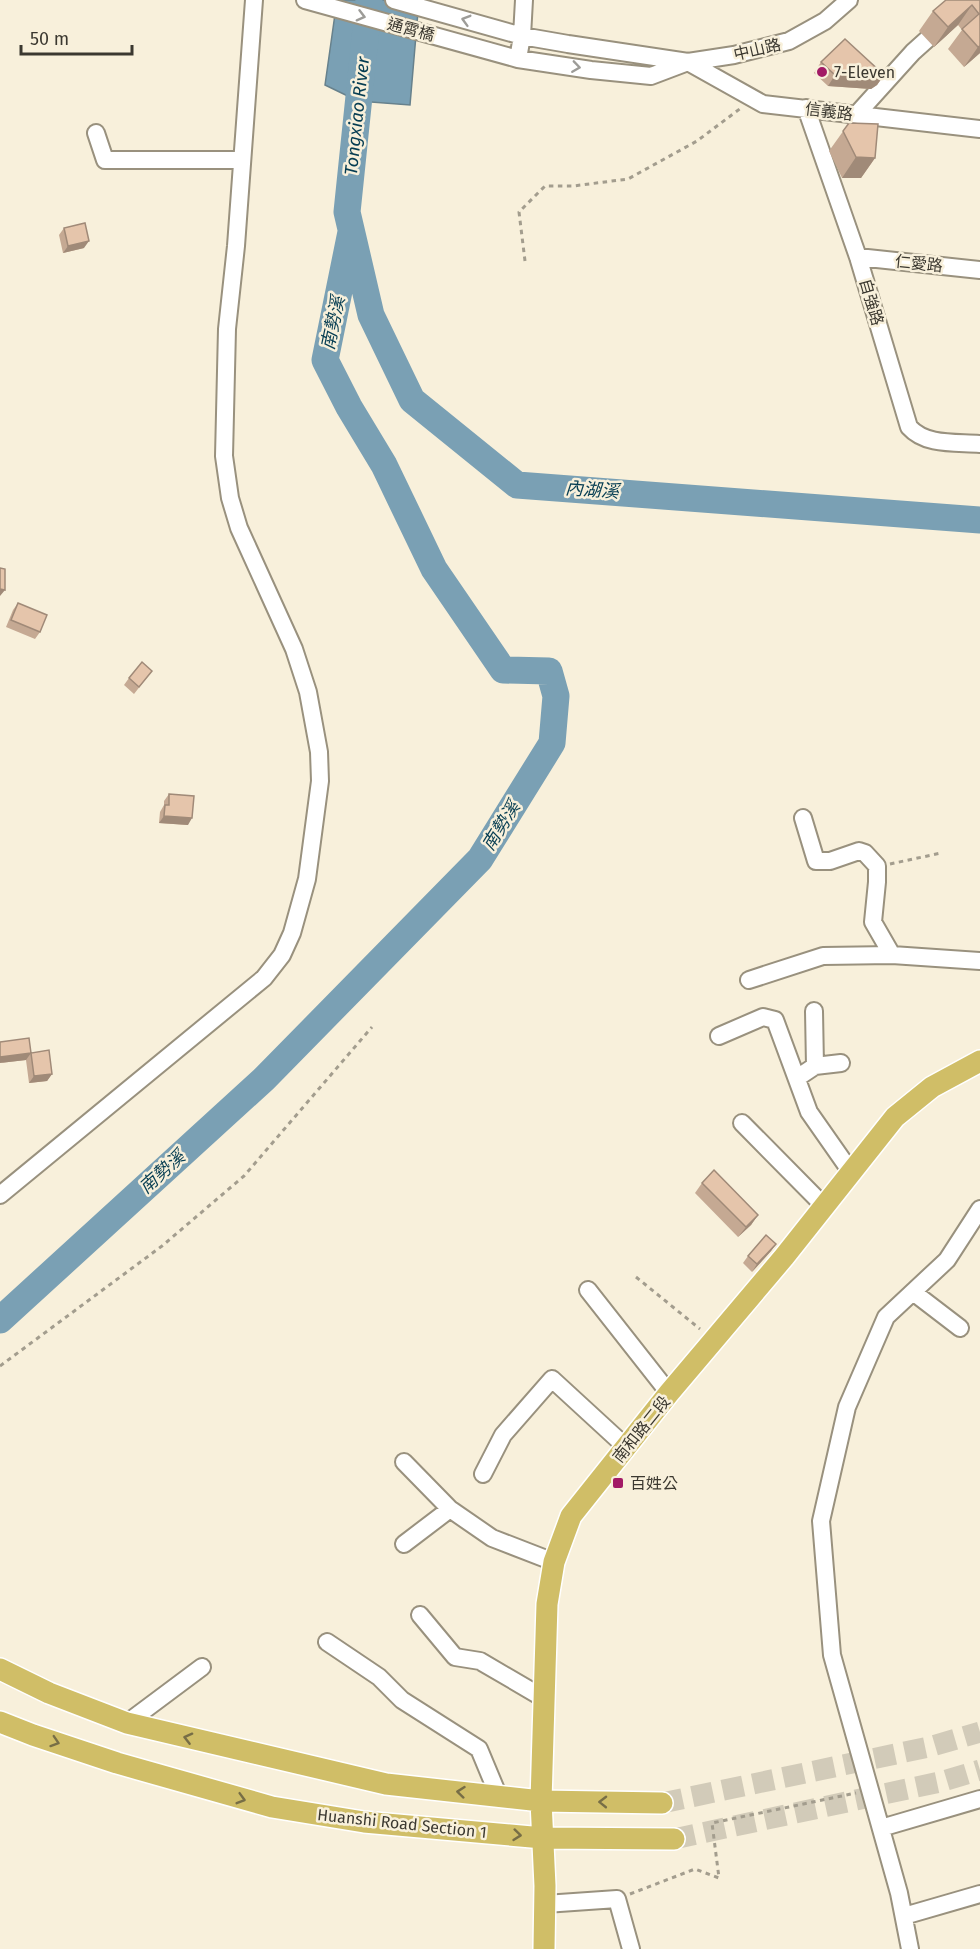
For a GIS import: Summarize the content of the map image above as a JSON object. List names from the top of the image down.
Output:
{
  "streets": {
    "main road": ["南和路二段", "Huanshi Road Section 1"],
    "street": [
      "通霄橋",
      "中山路",
      "信義路",
      "仁愛路",
      "自強路"
    ]
  },
  "crossings": [
    ["通霄橋", "中山路"],
    ["中山路", "信義路"],
    ["信義路", "自強路"],
    ["仁愛路", "自強路"],
    ["南和路二段", "Huanshi Road Section 1"]
  ],
  "water": ["Tongxiao River", "南勢溪", "內湖溪"],
  "places": {
    "other": ["7-Eleven"],
    "transit": ["百姓公"]
  },
  "scale_bar": "50 m"
}
